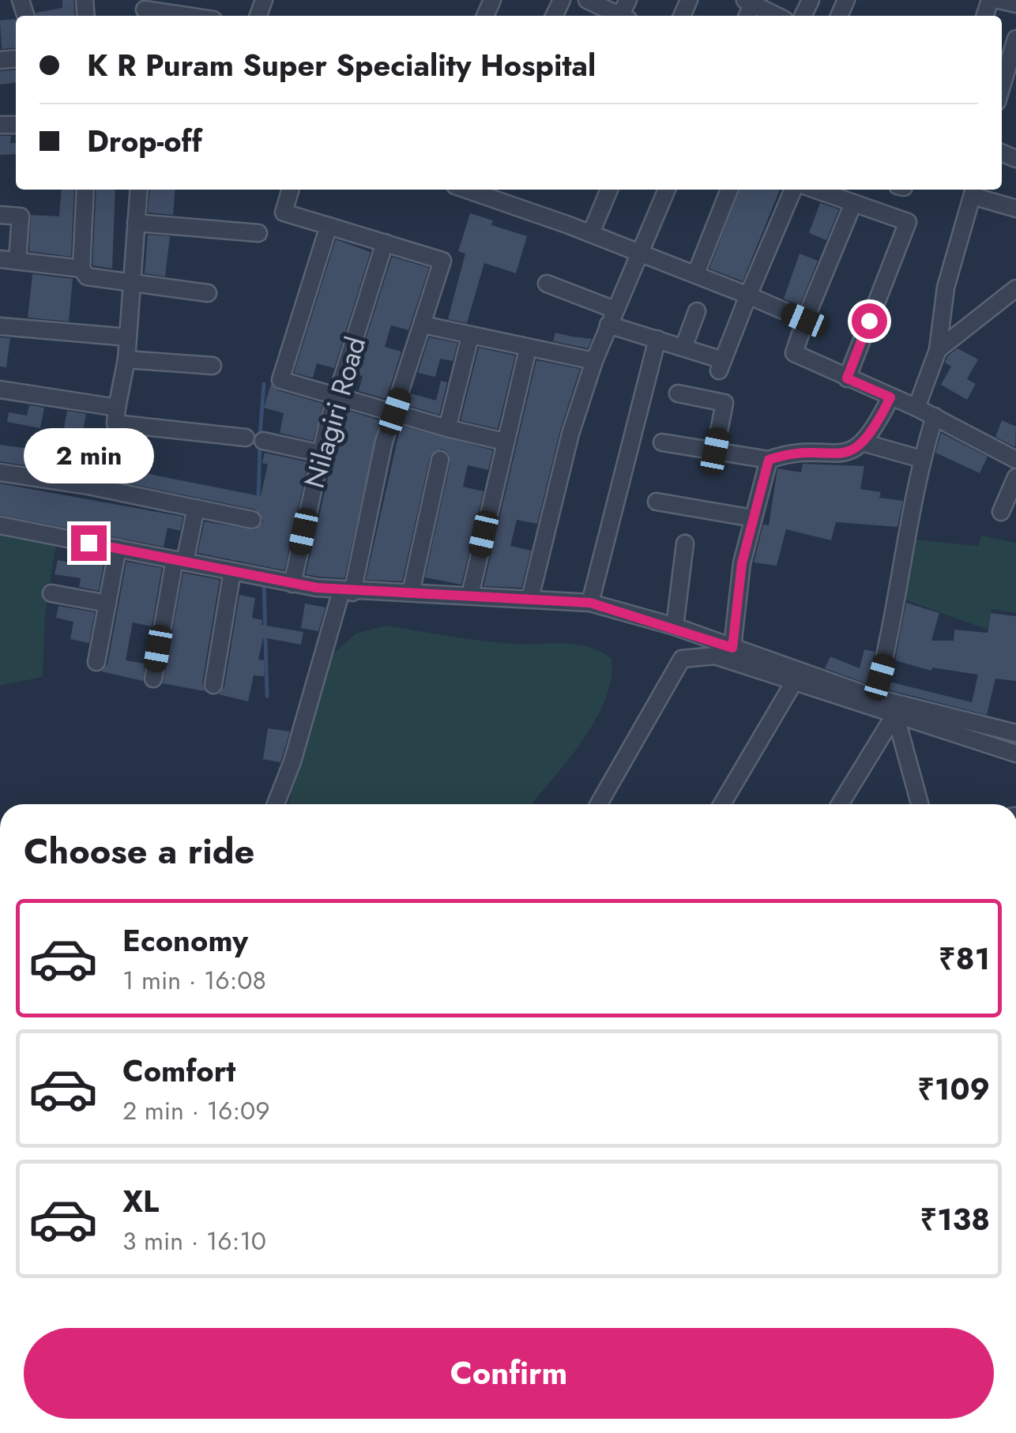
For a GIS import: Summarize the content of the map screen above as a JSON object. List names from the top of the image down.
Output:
{
  "streets": {
    "street": ["Nilagiri Road"]
  },
  "page": {
    "banner": ["K R Puram Super Speciality Hospital", "Drop-off"],
    "bubble": "2 min",
    "heading": "Choose a ride",
    "list": [
      {
        "name": "Economy",
        "note": "1 min · 16:08",
        "value": "₹81"
      },
      {
        "name": "Comfort",
        "note": "2 min · 16:09",
        "value": "₹109"
      },
      {
        "name": "XL",
        "note": "3 min · 16:10",
        "value": "₹138"
      }
    ],
    "buttons": "Confirm"
  }
}
